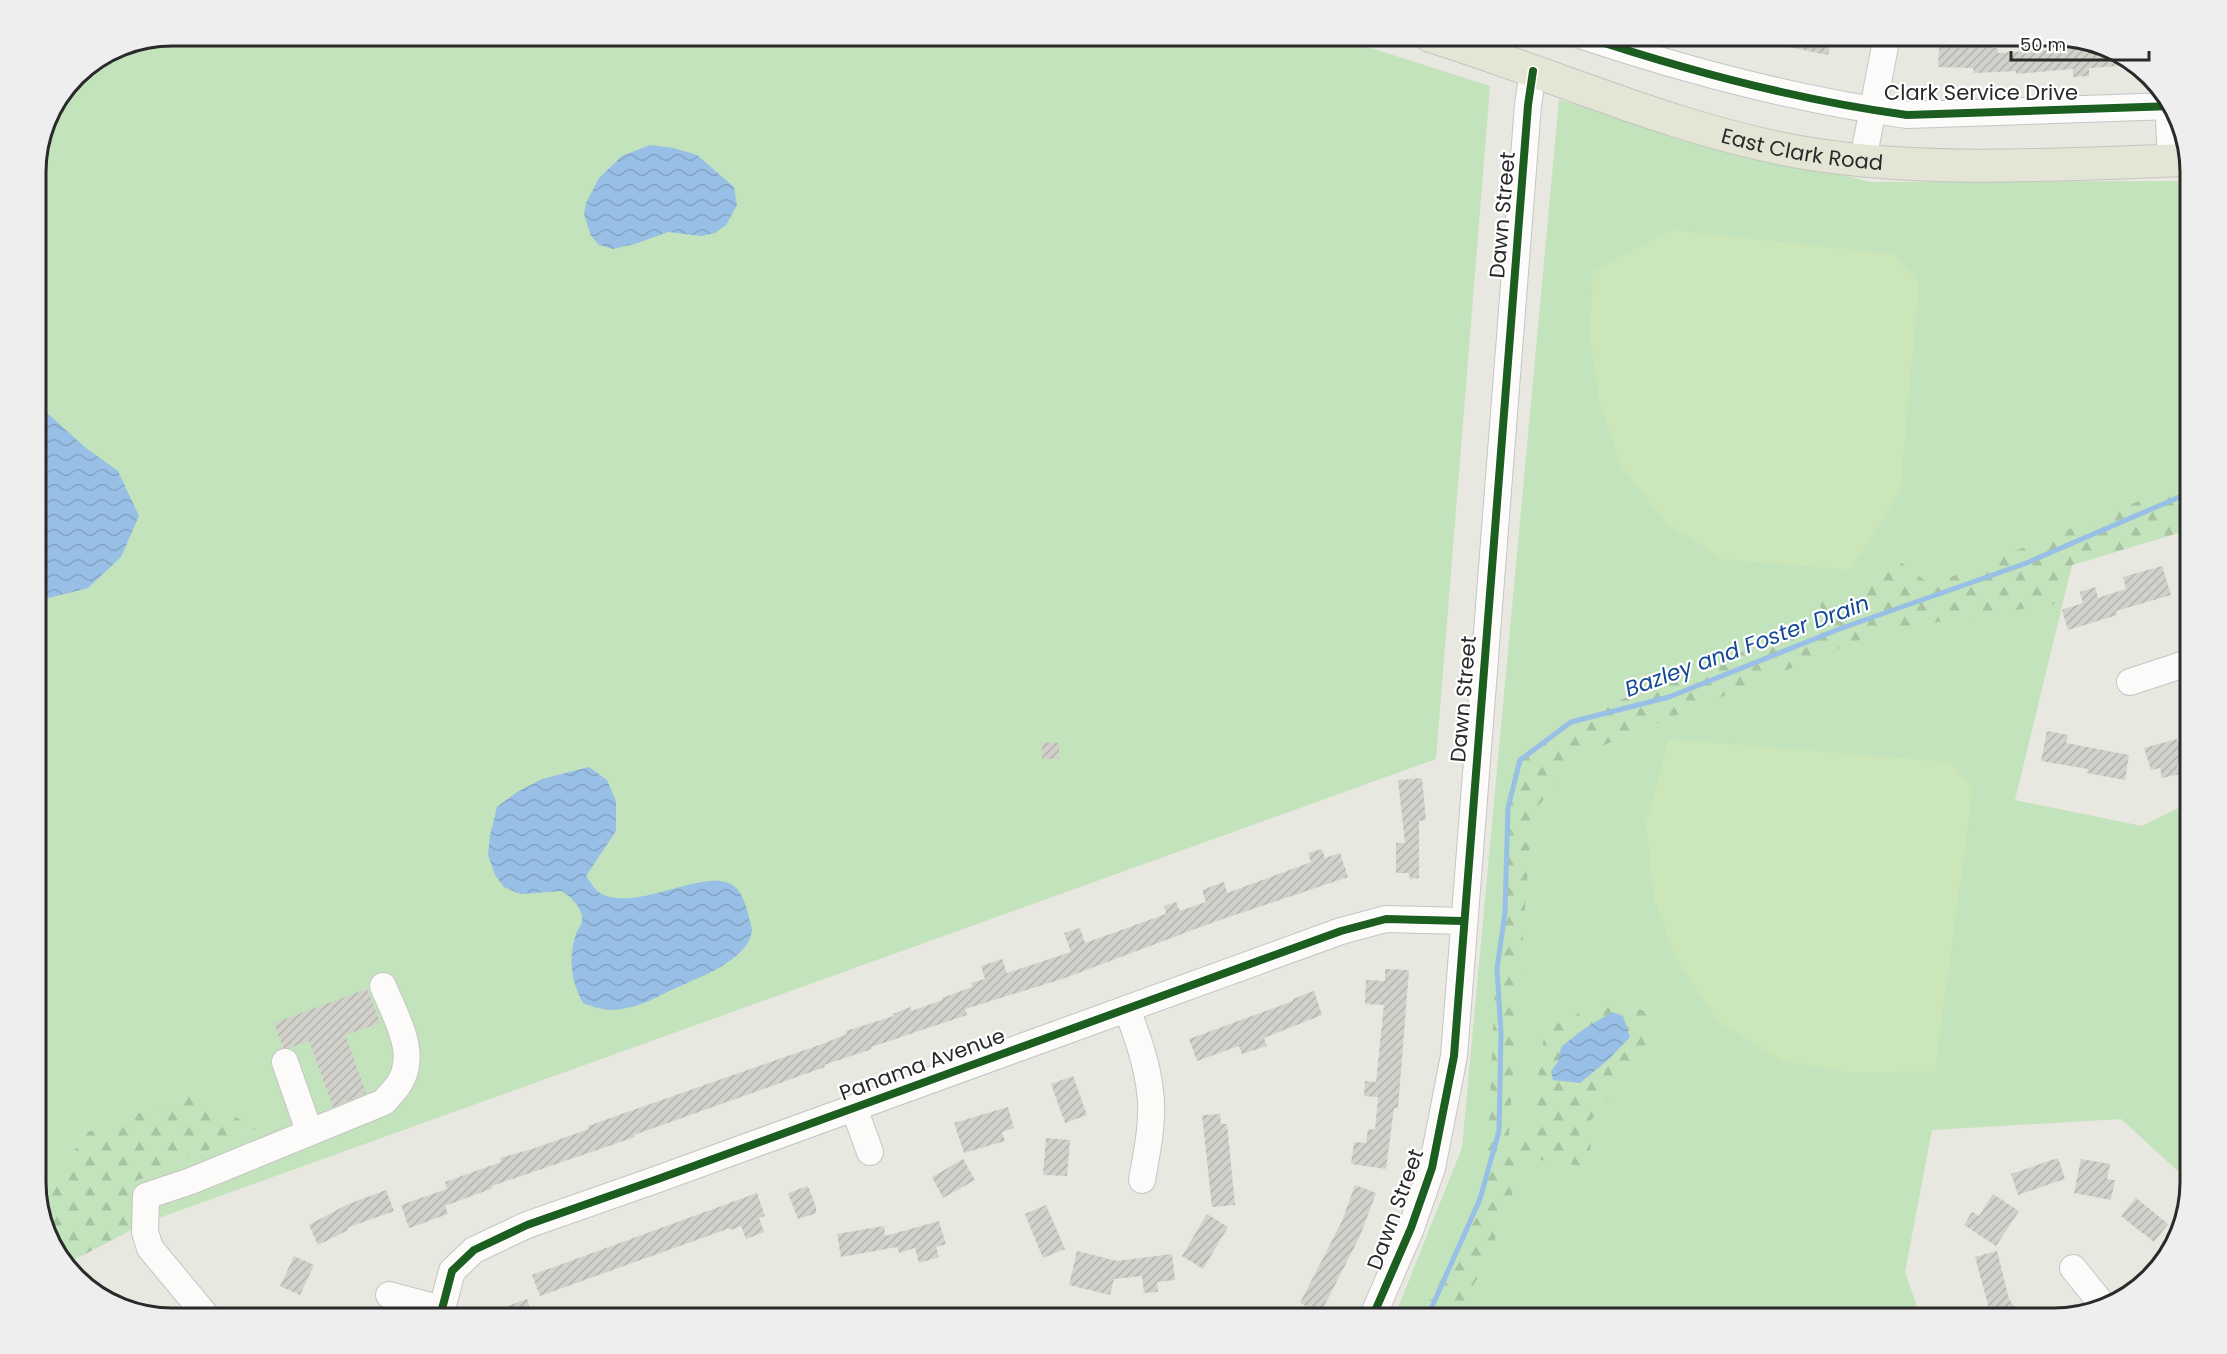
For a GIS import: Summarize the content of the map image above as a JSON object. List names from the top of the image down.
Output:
{
  "streets": {
    "main road": ["East Clark Road"],
    "street": ["Clark Service Drive", "Dawn Street", "Panama Avenue"]
  },
  "crossings": [
    ["East Clark Road", "Dawn Street"],
    ["Dawn Street", "Panama Avenue"]
  ],
  "water": ["Bazley and Foster Drain"],
  "scale_bar": "50 m"
}
